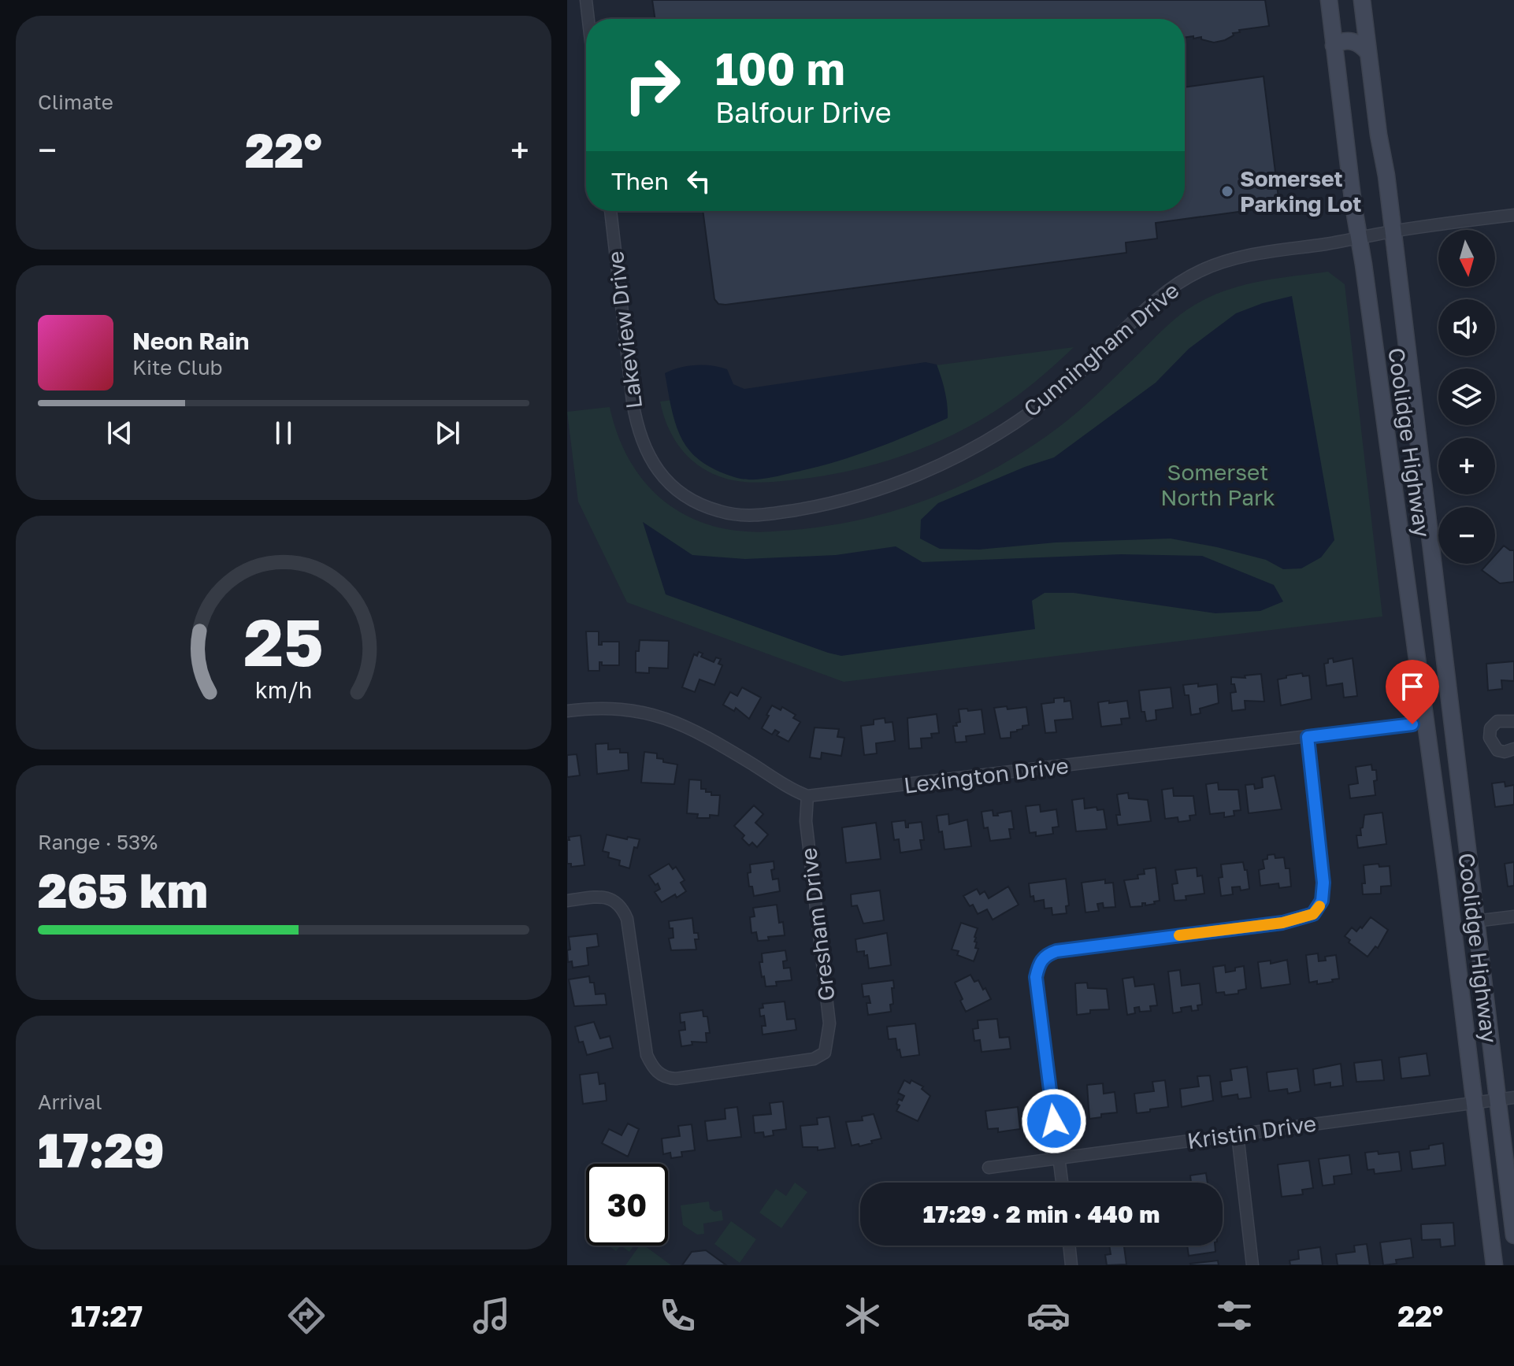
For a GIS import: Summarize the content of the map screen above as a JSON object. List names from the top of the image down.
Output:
{
  "streets": {
    "main road": ["Coolidge Highway"],
    "street": [
      "Lakeview Drive",
      "Cunningham Drive",
      "Lexington Drive",
      "Gresham Drive",
      "Kristin Drive"
    ]
  },
  "crossings": [
    ["Lakeview Drive", "Cunningham Drive"],
    ["Cunningham Drive", "Coolidge Highway"],
    ["Coolidge Highway", "Lexington Drive"],
    ["Coolidge Highway", "Kristin Drive"],
    ["Lexington Drive", "Gresham Drive"]
  ],
  "parks": ["Somerset North Park"],
  "places": ["Somerset Parking Lot"],
  "north": "bottom",
  "page": {
    "tile": [
      "Climate",
      ["Range · 53%", "265 km"],
      ["Arrival", "17:29"]
    ],
    "turn": ["100 m", "Balfour Drive"],
    "heat": ["−", "22°", "+"],
    "then": "Then",
    "map_buttons": ["+", "−"],
    "song": ["Neon Rain", "Kite Club"],
    "limit": "30",
    "trip": "17:29 · 2 min · 440 m",
    "tabs": ["17:27", "22°"],
    "gauge": ["25", "km/h"]
  }
}
